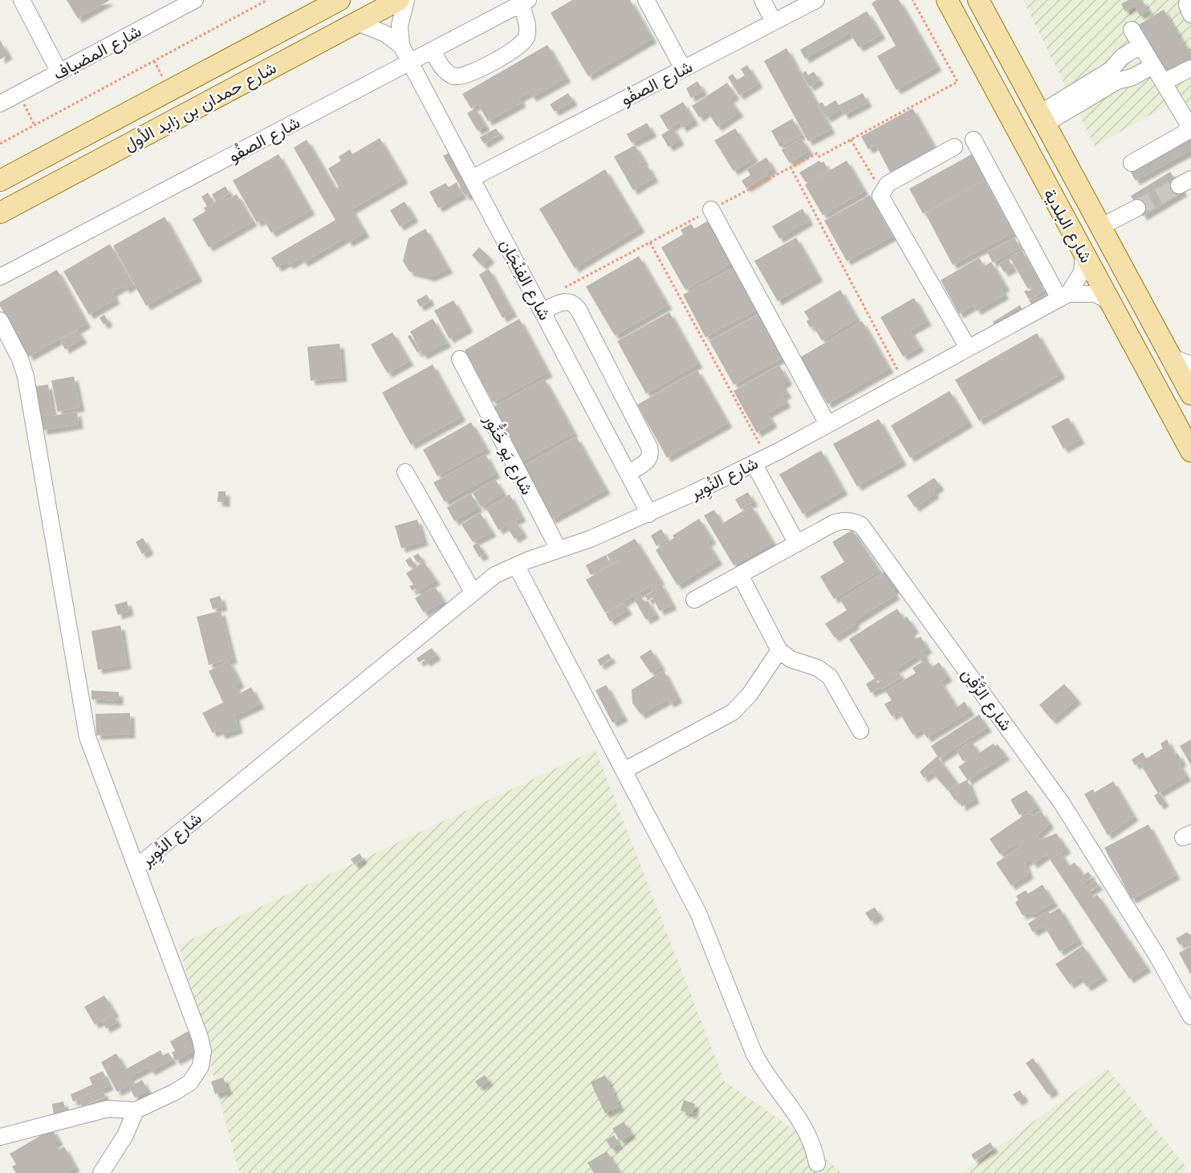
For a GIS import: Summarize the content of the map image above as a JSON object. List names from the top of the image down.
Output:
{
  "streets": {
    "main road": ["شارع حمدان بن زايد الأول", "شارع البلدية"],
    "street": [
      "شارع المضياف",
      "شارع الصفُو",
      "شارع الفِنْجَان",
      "شارع يَو خَنُّور",
      "شارع النُوِير",
      "شارع الزَّفْن"
    ]
  },
  "crossings": [
    ["شارع الصفُو", "شارع الفِنْجَان"],
    ["شارع حمدان بن زايد الأول", "شارع الفِنْجَان"],
    ["شارع البلدية", "شارع النُوِير"],
    ["شارع الفِنْجَان", "شارع النُوِير"],
    ["شارع يَو خَنُّور", "شارع النُوِير"]
  ]
}
